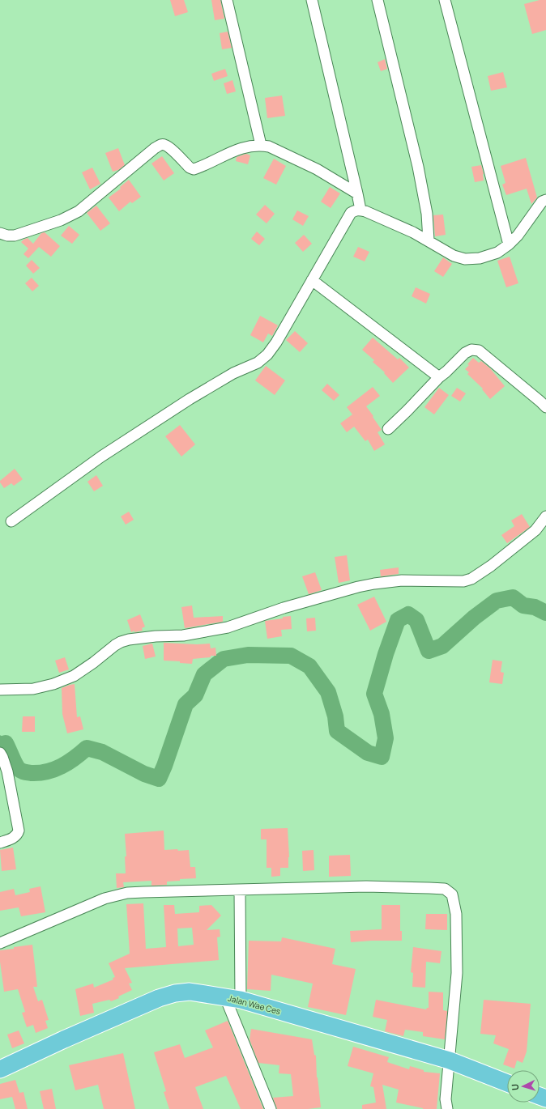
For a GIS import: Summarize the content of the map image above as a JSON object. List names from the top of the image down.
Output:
{
  "streets": {
    "highway": ["Jalan Wae Ces"]
  },
  "north": "left"
}
